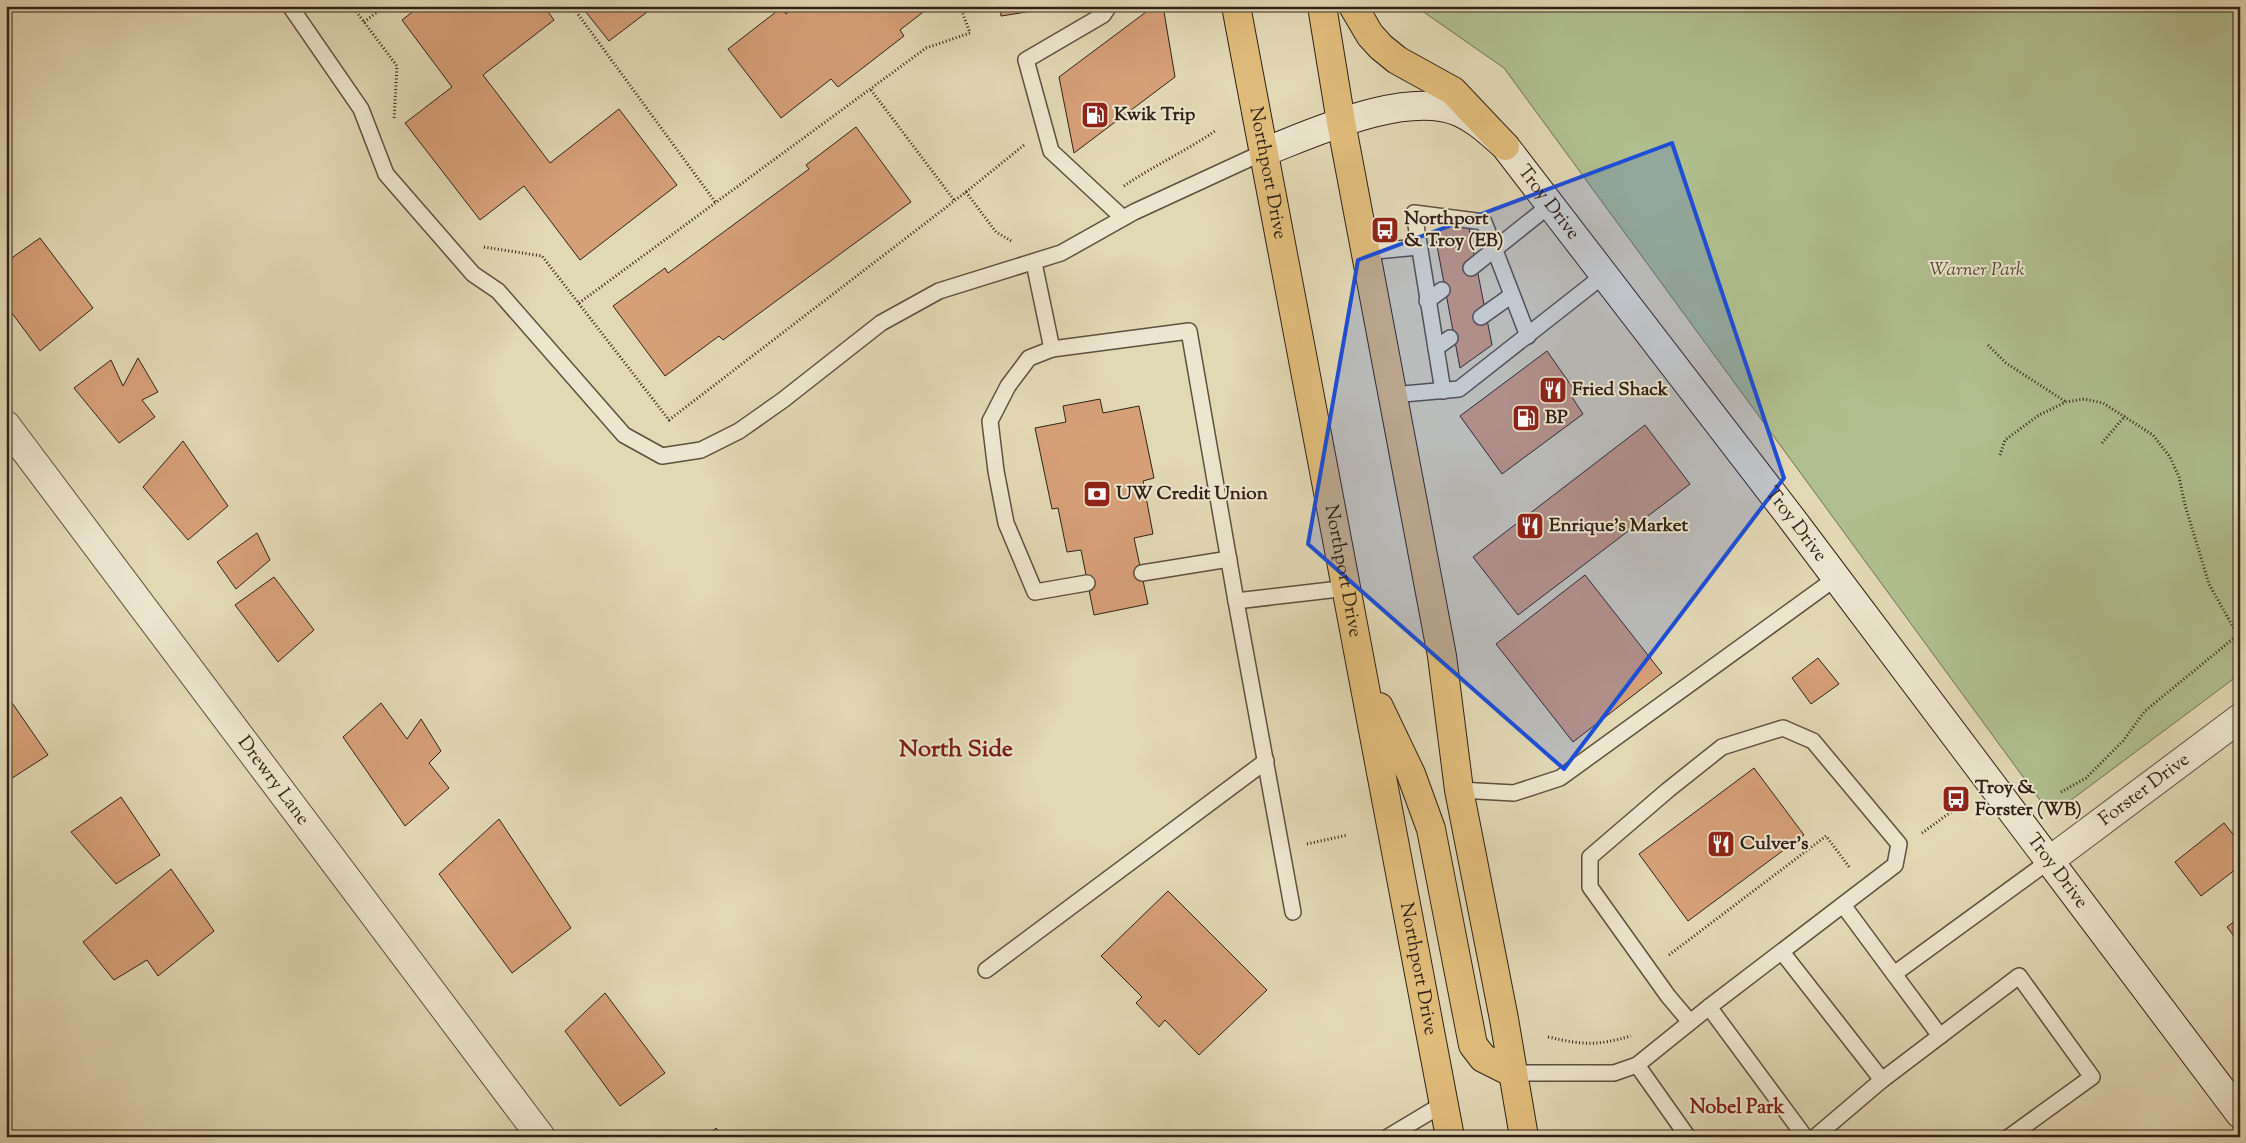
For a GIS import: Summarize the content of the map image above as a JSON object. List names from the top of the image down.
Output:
{
  "streets": {
    "main road": ["Northport Drive"],
    "street": ["Troy Drive", "Drewry Lane", "Forster Drive"]
  },
  "crossings": [
    ["Northport Drive", "Troy Drive"],
    ["Troy Drive", "Forster Drive"]
  ],
  "districts": ["North Side", "Nobel Park"],
  "parks": ["Warner Park"],
  "places": {
    "fuel station": ["Kwik Trip", "BP"],
    "bus stop": ["Northport & Troy (EB)", "Troy & Forster (WB)"],
    "restaurant": ["Fried Shack", "Enrique's Market", "Culver's"],
    "bank": ["UW Credit Union"]
  }
}
